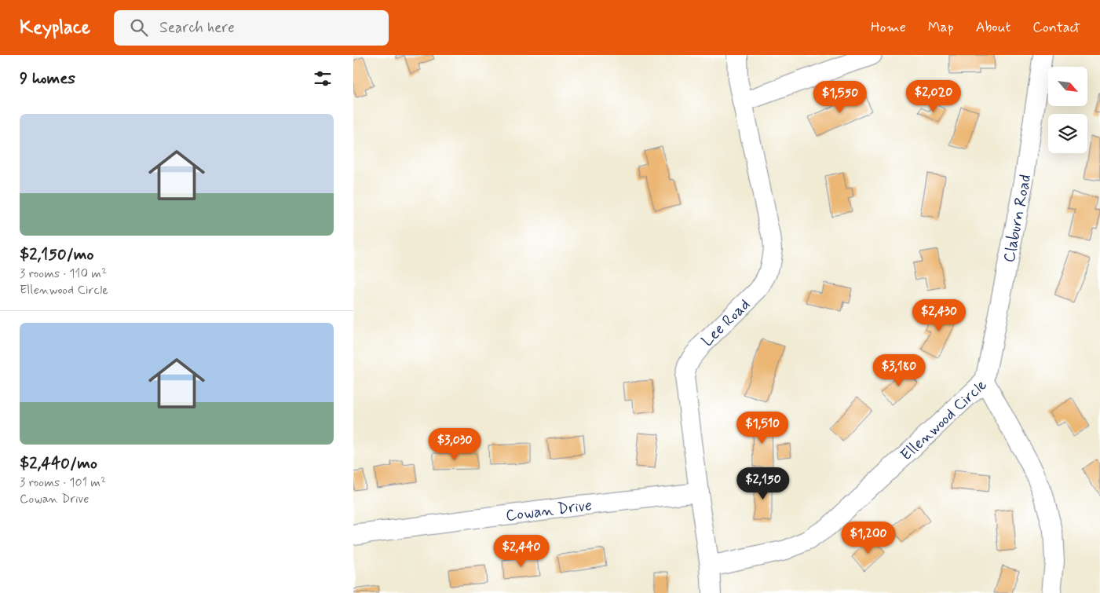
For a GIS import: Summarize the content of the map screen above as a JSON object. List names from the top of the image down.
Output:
{
  "streets": {
    "street": [
      "Claburn Road",
      "Lee Road",
      "Ellenwood Circle",
      "Cowan Drive"
    ]
  },
  "crossings": [
    ["Claburn Road", "Ellenwood Circle"],
    ["Lee Road", "Ellenwood Circle"],
    ["Lee Road", "Cowan Drive"]
  ],
  "north": "bottom right",
  "page": {
    "header": "Keyplace",
    "search": "Search here",
    "nav": [
      "Home",
      "Map",
      "About",
      "Contact"
    ],
    "heading": "9 homes",
    "price": [
      "$2,020",
      "$1,550",
      "$2,430",
      "$3,180",
      "$1,510",
      "$3,030",
      "$2,150",
      "$1,200",
      "$2,440"
    ],
    "list": [
      {
        "name": "$2,150/mo",
        "note": "3 rooms · 110 m² · Ellenwood Circle"
      },
      {
        "name": "$2,440/mo",
        "note": "3 rooms · 101 m² · Cowan Drive"
      }
    ]
  }
}
